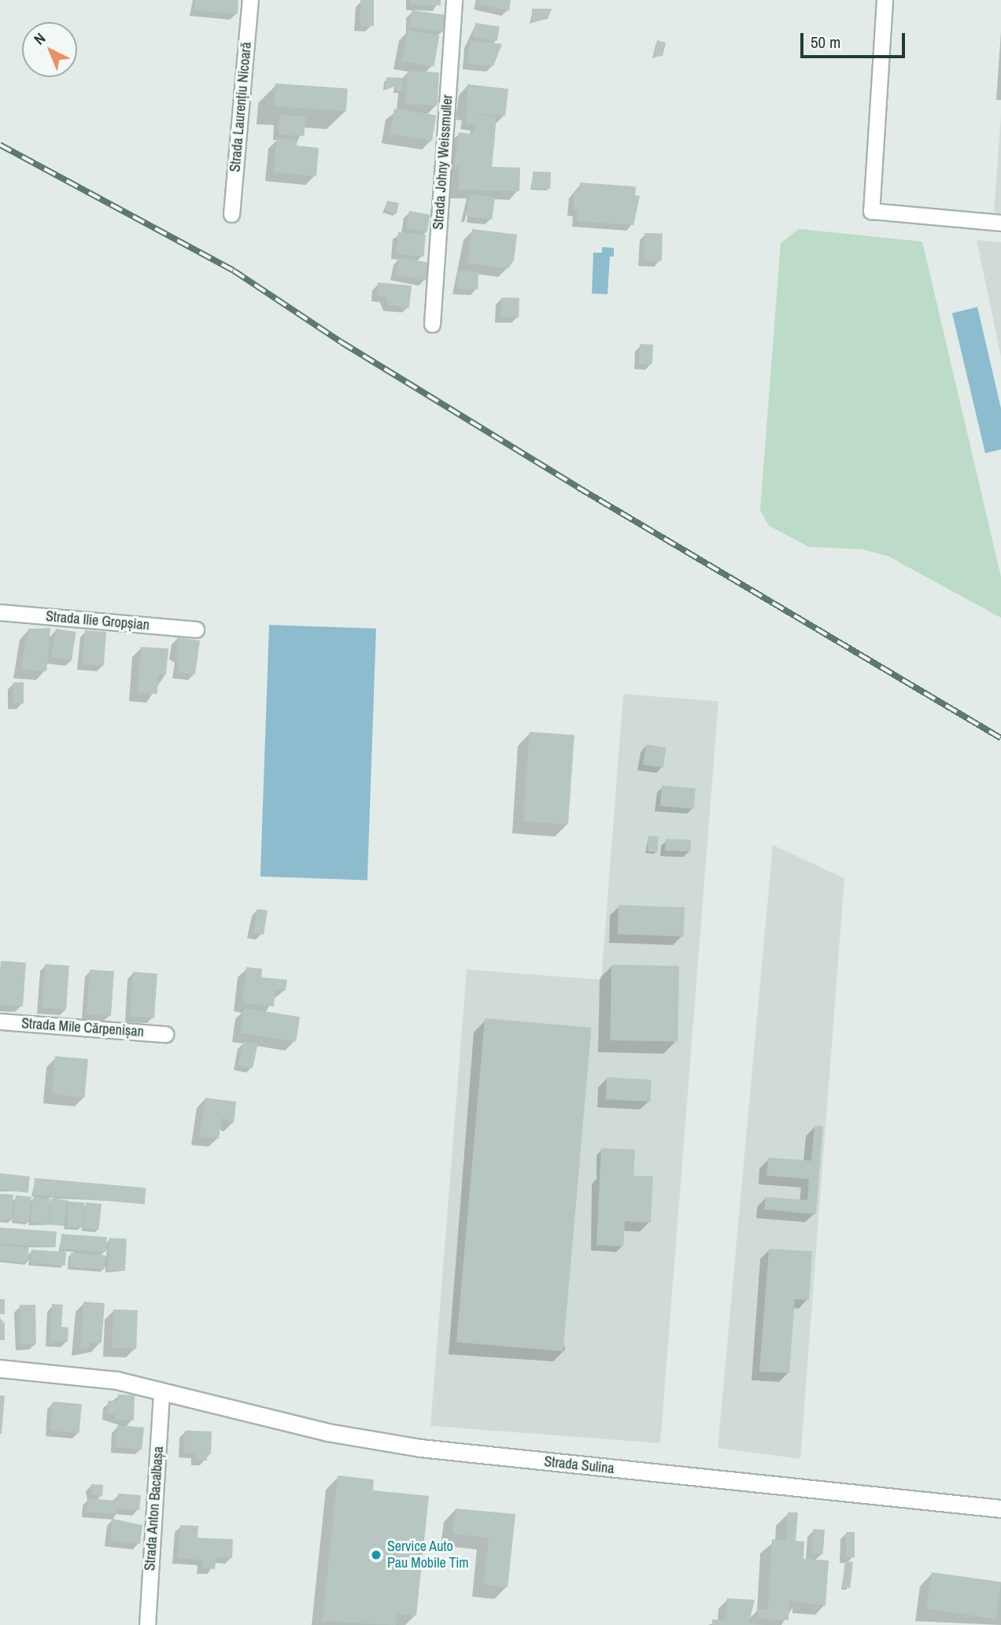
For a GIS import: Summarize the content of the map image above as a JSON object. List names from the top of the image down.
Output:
{
  "streets": {
    "street": [
      "Strada Laurențiu Nicoară",
      "Strada Johny Weissmuller",
      "Strada Ilie Gropșian",
      "Strada Mile Cărpenișan",
      "Strada Sulina",
      "Strada Anton Bacalbașa"
    ]
  },
  "crossings": [
    ["Strada Sulina", "Strada Anton Bacalbașa"]
  ],
  "places": ["Service Auto Pau Mobile Tim"],
  "scale_bar": "50 m",
  "north": "top left"
}
